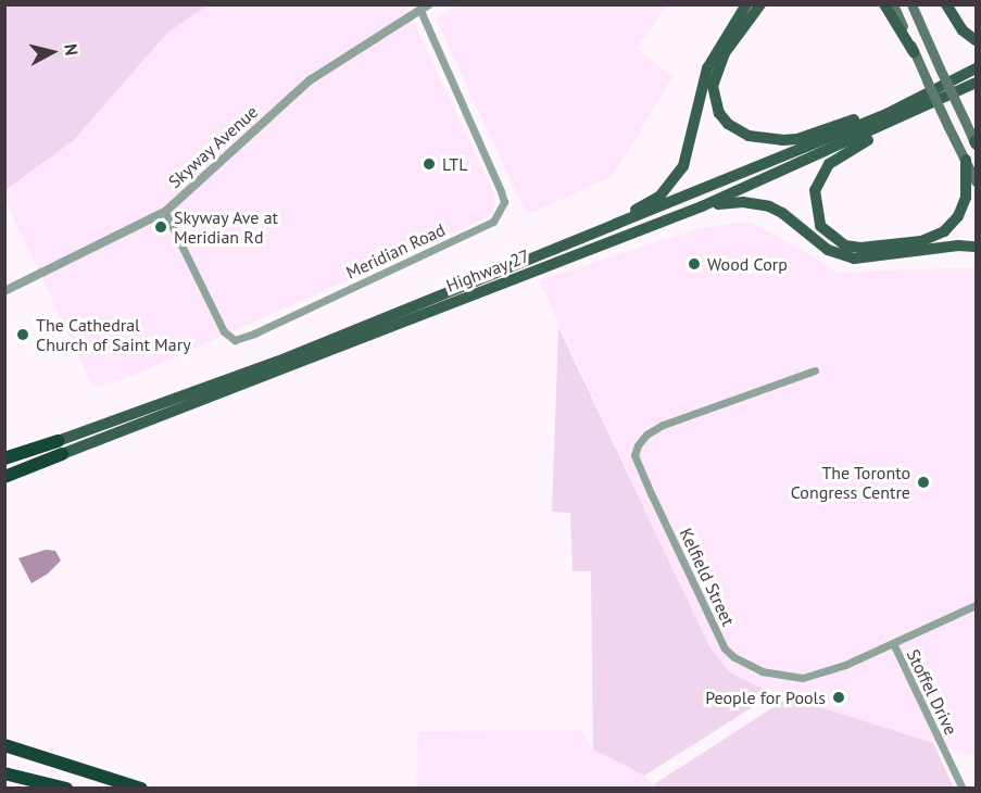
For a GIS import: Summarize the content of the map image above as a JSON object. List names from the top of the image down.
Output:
{
  "streets": {
    "highway": ["Highway 27"],
    "street": [
      "Skyway Avenue",
      "Meridian Road",
      "Kelfield Street",
      "Stoffel Drive"
    ]
  },
  "crossings": [
    ["Skyway Avenue", "Meridian Road"],
    ["Kelfield Street", "Stoffel Drive"]
  ],
  "places": [
    "LTL",
    "Skyway Ave at Meridian Rd",
    "Wood Corp",
    "The Cathedral Church of Saint Mary",
    "The Toronto Congress Centre",
    "People for Pools"
  ],
  "north": "right"
}
